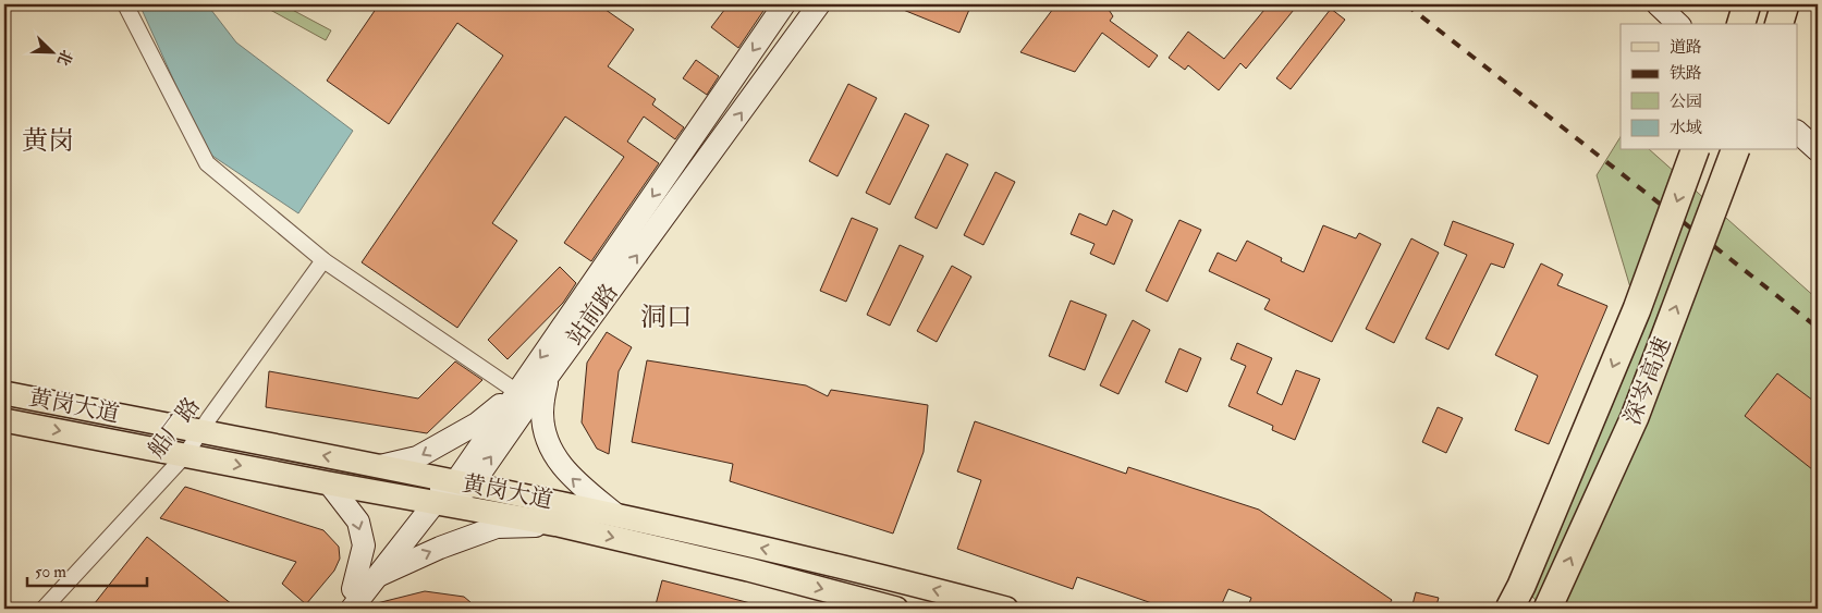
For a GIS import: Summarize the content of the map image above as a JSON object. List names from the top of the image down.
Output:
{
  "streets": {
    "highway": ["深岑高速"],
    "main road": ["黄岗大道"],
    "street": ["站前路", "船厂路"]
  },
  "crossings": [
    ["站前路", "黄岗大道"],
    ["黄岗大道", "船厂路"]
  ],
  "districts": ["黄岗", "洞口"],
  "legend": [
    "道路",
    "铁路",
    "公园",
    "水域"
  ],
  "scale_bar": "50 m",
  "north": "bottom right"
}
